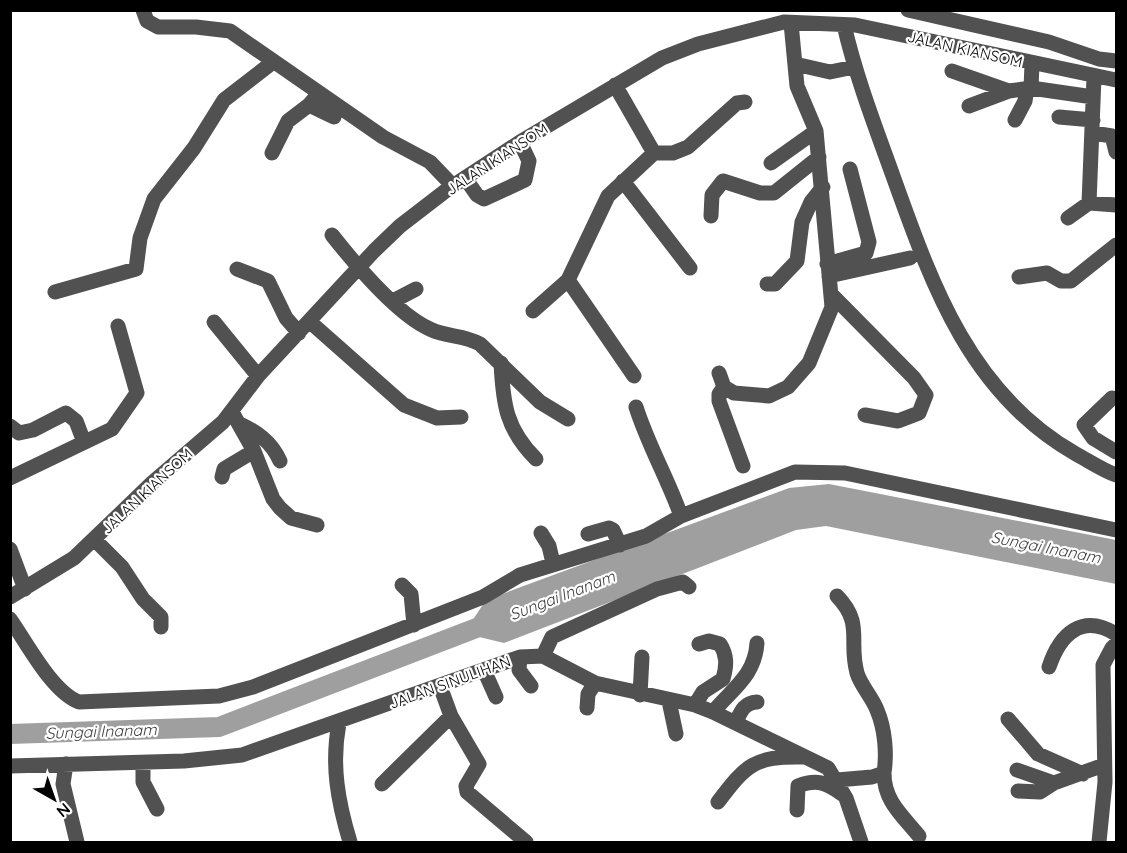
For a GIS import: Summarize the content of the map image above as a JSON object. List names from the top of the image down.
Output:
{
  "streets": {
    "street": ["JALAN KIANSOM", "JALAN SINULIHAN"]
  },
  "water": ["Sungai Inanam"],
  "north": "bottom right"
}
